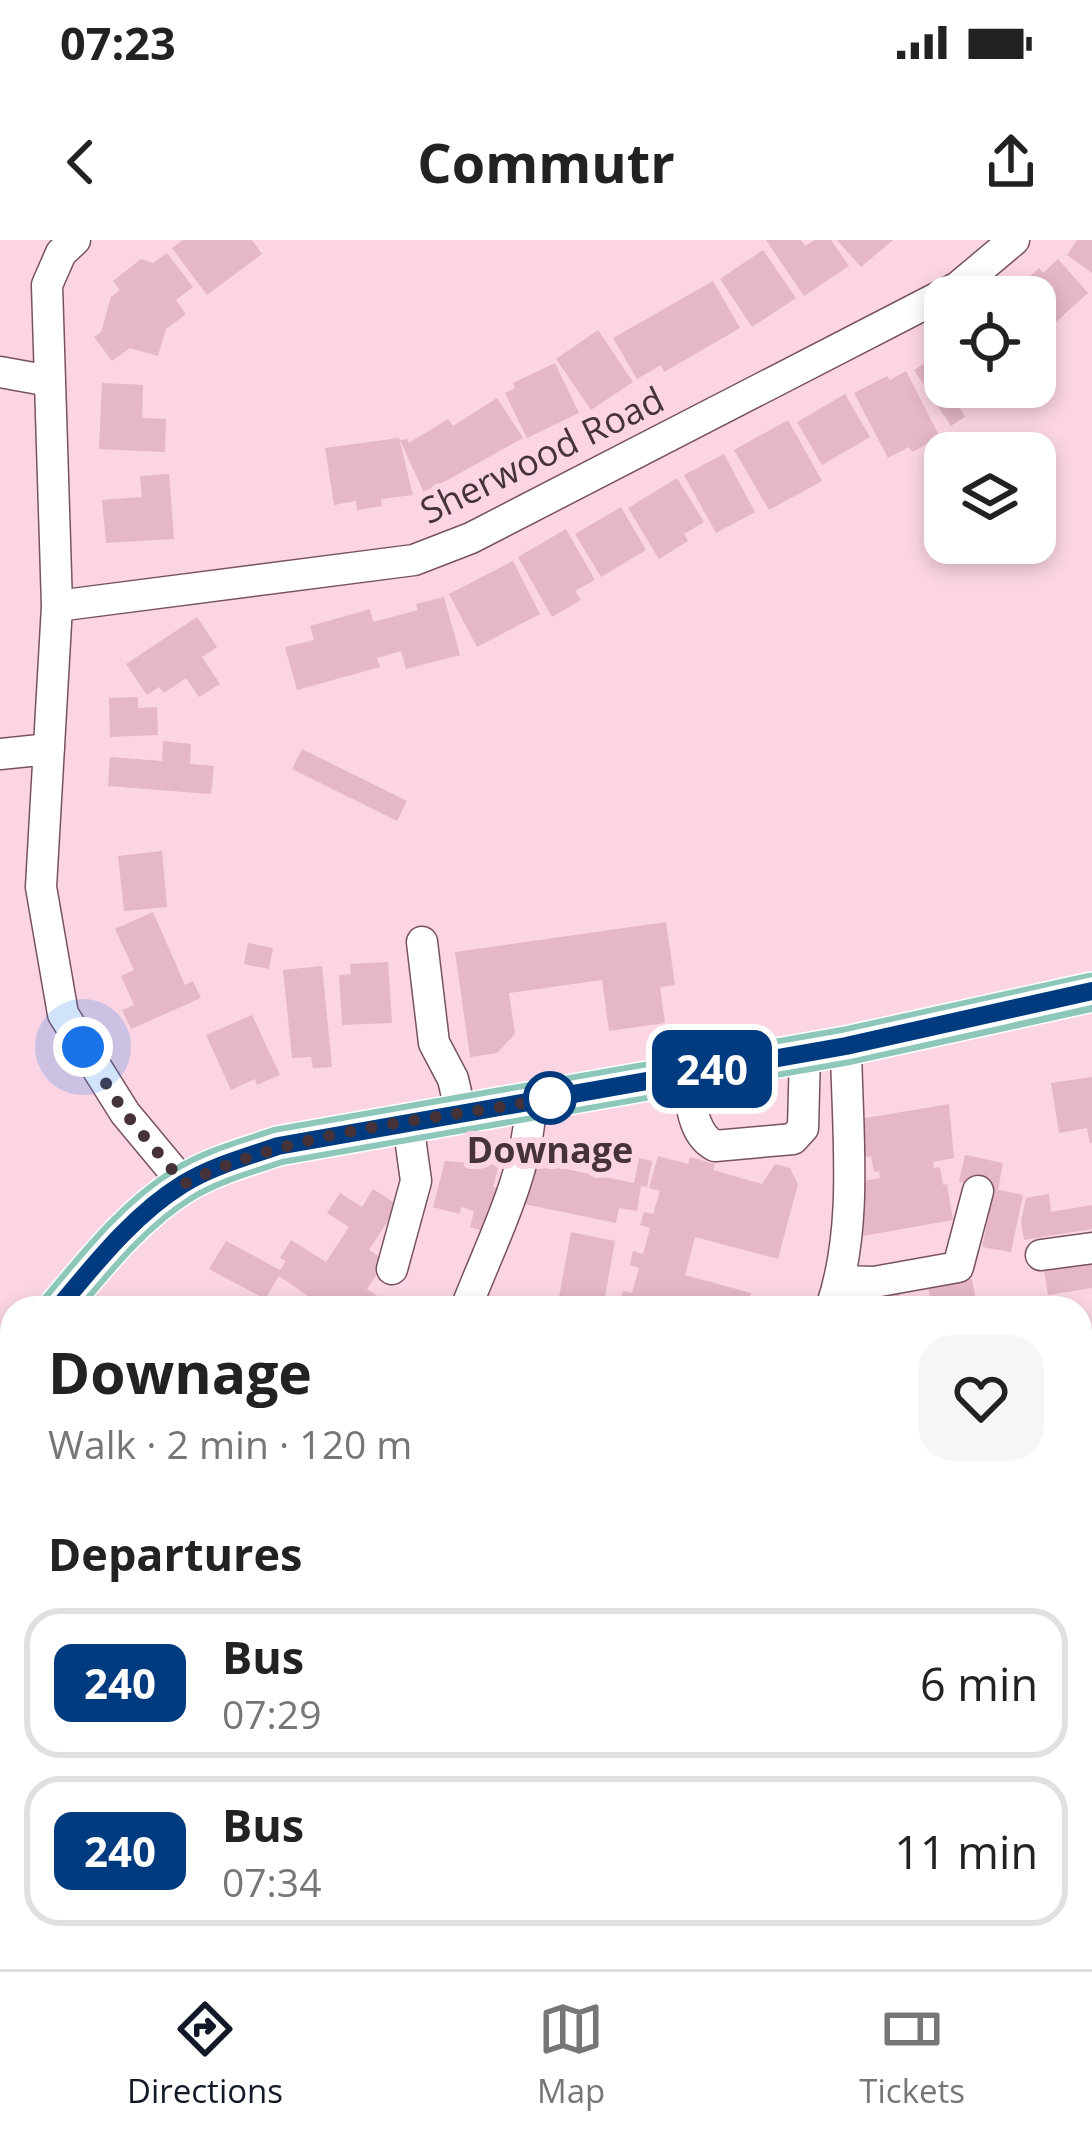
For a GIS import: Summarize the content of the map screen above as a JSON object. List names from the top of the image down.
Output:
{
  "streets": {
    "street": ["Sherwood Road"]
  },
  "places": ["Downage"],
  "lines": ["bus line 240"],
  "page": {
    "status": "07:23",
    "header": "Commutr",
    "on_map": "240",
    "heading": [
      ["Downage", "Walk · 2 min · 120 m"],
      "Departures"
    ],
    "list": [
      {
        "mark": "240",
        "name": "Bus",
        "note": "07:29",
        "value": "6 min"
      },
      {
        "mark": "240",
        "name": "Bus",
        "note": "07:34",
        "value": "11 min"
      }
    ],
    "tabs": ["Directions", "Map", "Tickets"]
  }
}
